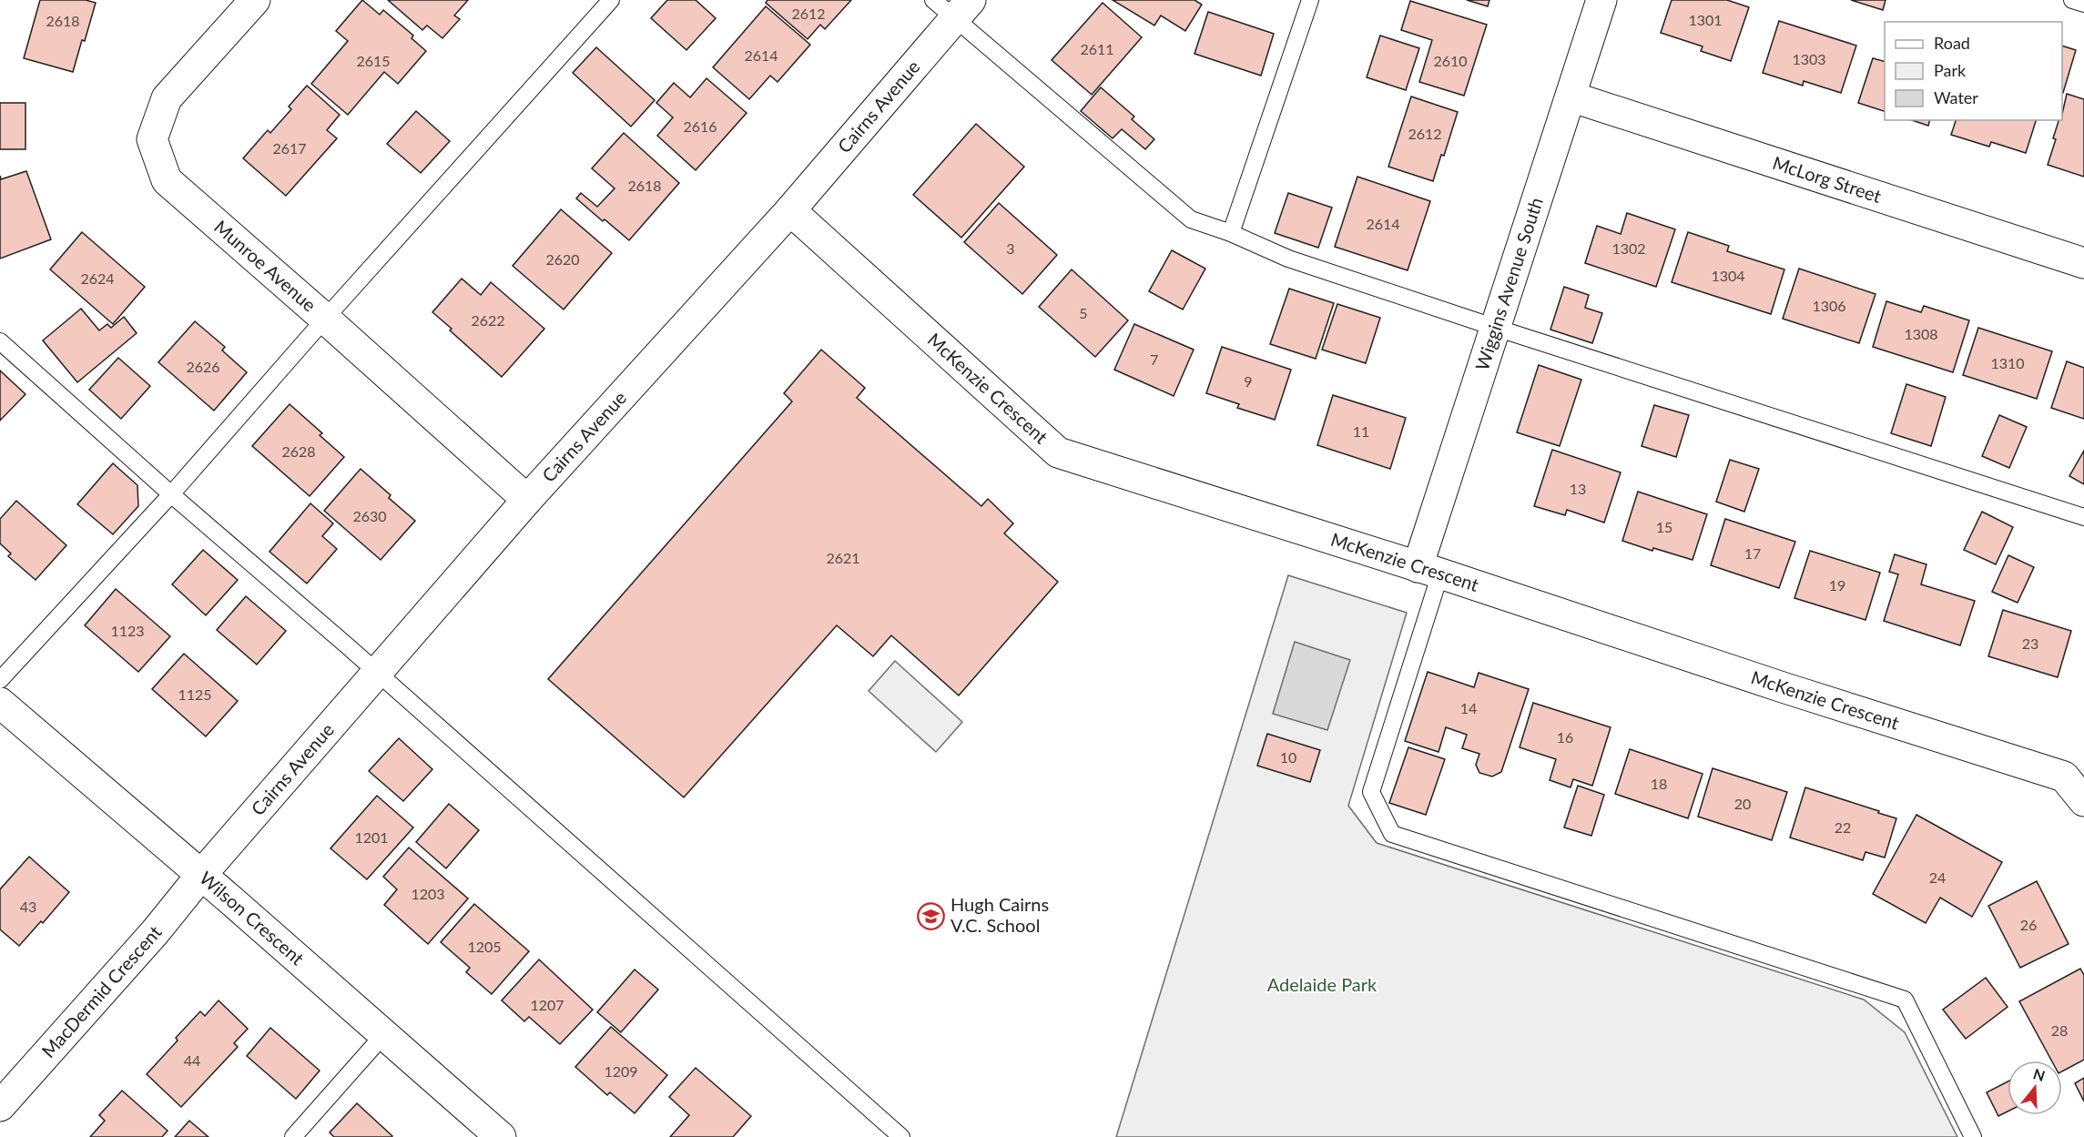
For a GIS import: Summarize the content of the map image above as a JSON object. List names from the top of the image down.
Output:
{
  "streets": {
    "street": [
      "Cairns Avenue",
      "McLorg Street",
      "Munroe Avenue",
      "Wiggins Avenue South",
      "McKenzie Crescent",
      "Wilson Crescent",
      "MacDermid Crescent"
    ]
  },
  "crossings": [
    ["Cairns Avenue", "Munroe Avenue"],
    ["Cairns Avenue", "McKenzie Crescent"],
    ["Cairns Avenue", "Wilson Crescent"],
    ["Cairns Avenue", "MacDermid Crescent"],
    ["McLorg Street", "Wiggins Avenue South"],
    ["Wiggins Avenue South", "McKenzie Crescent"],
    ["Wilson Crescent", "MacDermid Crescent"]
  ],
  "parks": ["Adelaide Park"],
  "places": {
    "school or university": ["Hugh Cairns V.C. School"]
  },
  "house_numbers": [
    "2612",
    "1301",
    "2618",
    "2611",
    "2614",
    "1303",
    "2615",
    "2610",
    "2616",
    "2612",
    "2617",
    "2618",
    "2614",
    "3",
    "1302",
    "2620",
    "1304",
    "2624",
    "1306",
    "5",
    "2622",
    "1308",
    "7",
    "1310",
    "2626",
    "9",
    "11",
    "2628",
    "13",
    "2630",
    "15",
    "17",
    "2621",
    "19",
    "1123",
    "23",
    "1125",
    "14",
    "16",
    "10",
    "18",
    "20",
    "22",
    "1201",
    "24",
    "1203",
    "43",
    "26",
    "1205",
    "1207",
    "28",
    "44",
    "1209"
  ],
  "legend": ["Road", "Park", "Water"],
  "north": "top"
}
